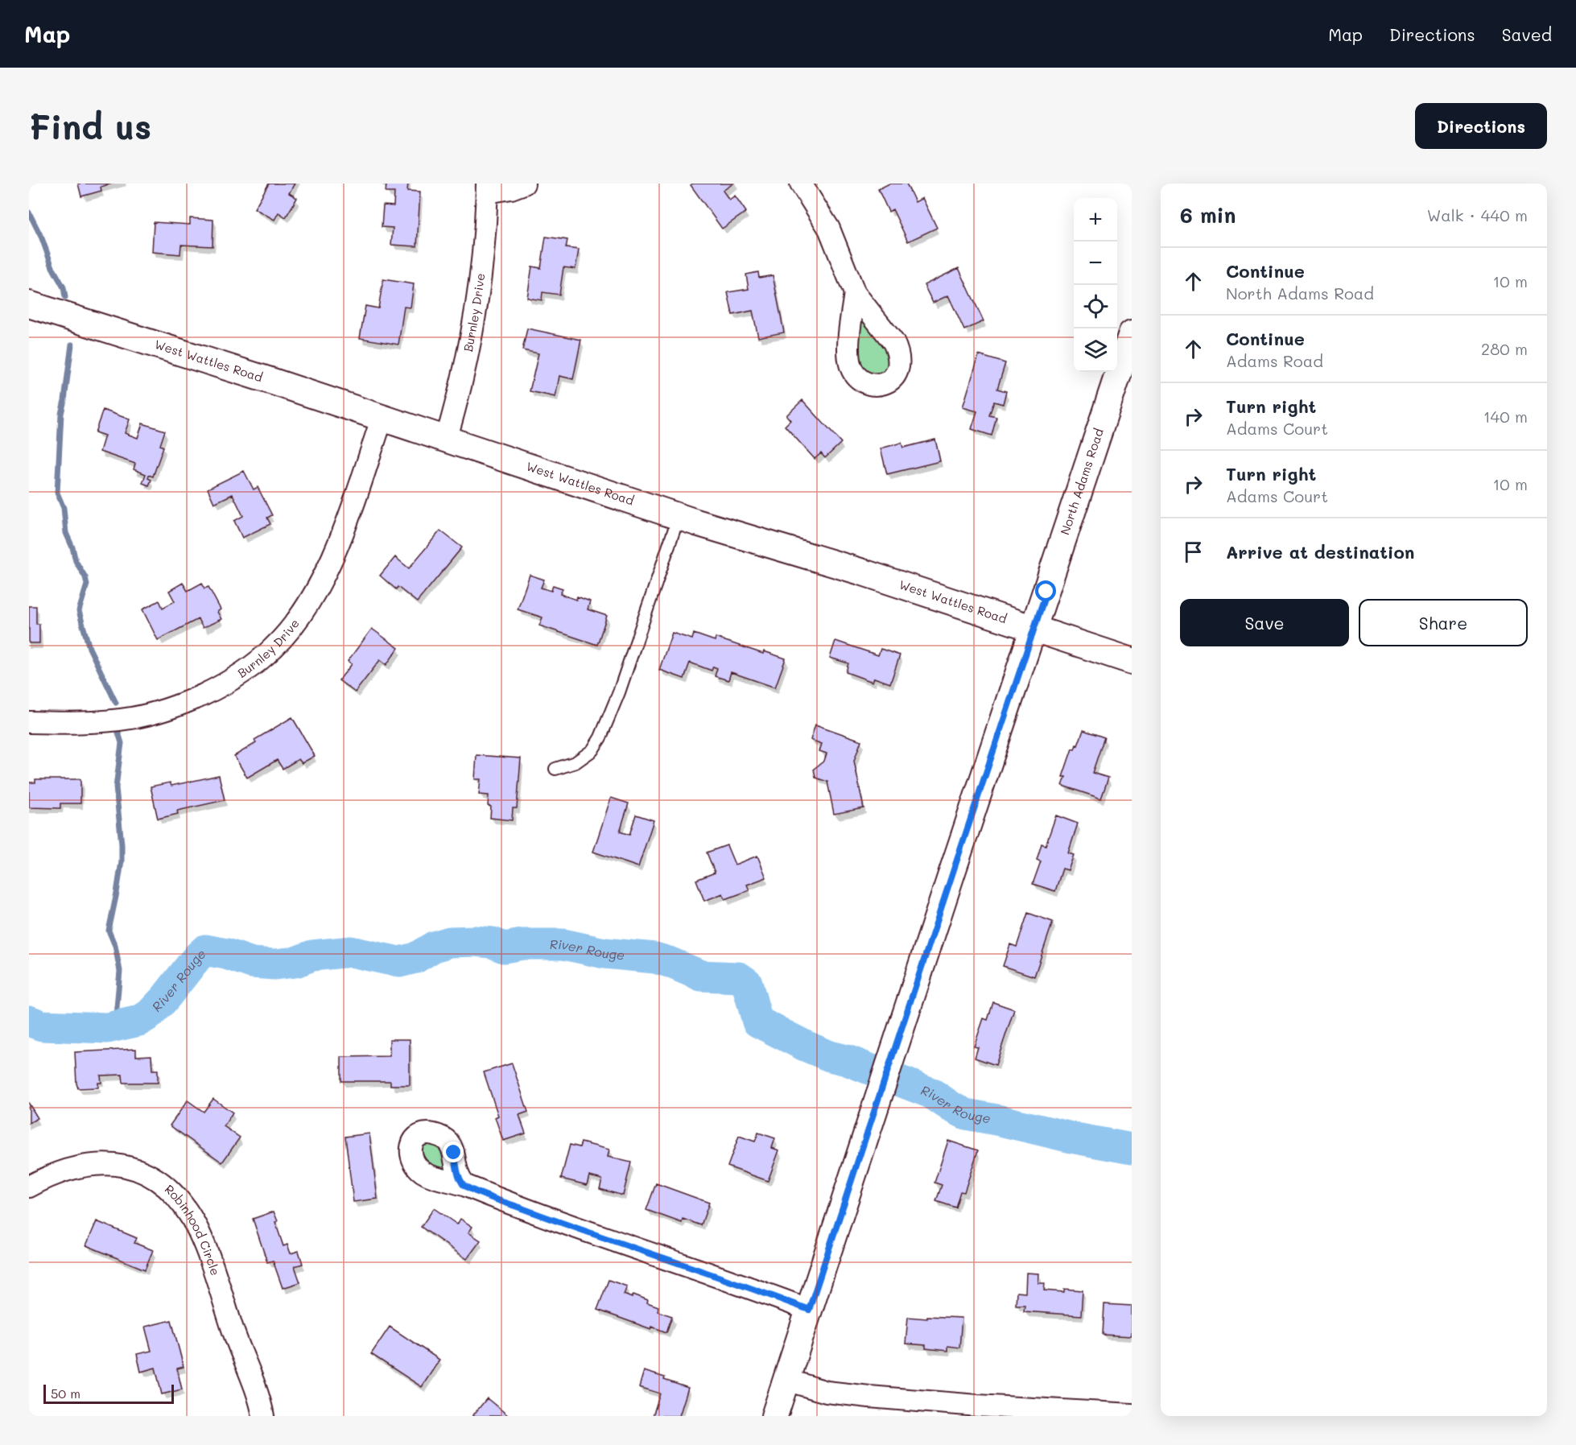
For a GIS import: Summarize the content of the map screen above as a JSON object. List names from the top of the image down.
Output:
{
  "streets": {
    "street": [
      "Burnley Drive",
      "West Wattles Road",
      "North Adams Road",
      "Robinhood Circle"
    ]
  },
  "crossings": [
    ["Burnley Drive", "West Wattles Road"],
    ["West Wattles Road", "North Adams Road"]
  ],
  "water": ["River Rouge"],
  "scale_bar": "50 m",
  "page": {
    "header": "Map",
    "nav": ["Map", "Directions", "Saved"],
    "buttons": [
      "Directions",
      ["Save", "Share"]
    ],
    "title": "Find us",
    "heading": ["6 min", "Walk · 440 m"],
    "map_buttons": ["+", "−"],
    "list": [
      ["Continue", "North Adams Road", "10 m"],
      ["Continue", "Adams Road", "280 m"],
      ["Turn right", "Adams Court", "140 m"],
      ["Turn right", "Adams Court", "10 m"],
      "Arrive at destination"
    ],
    "scale": "50 m"
  }
}
